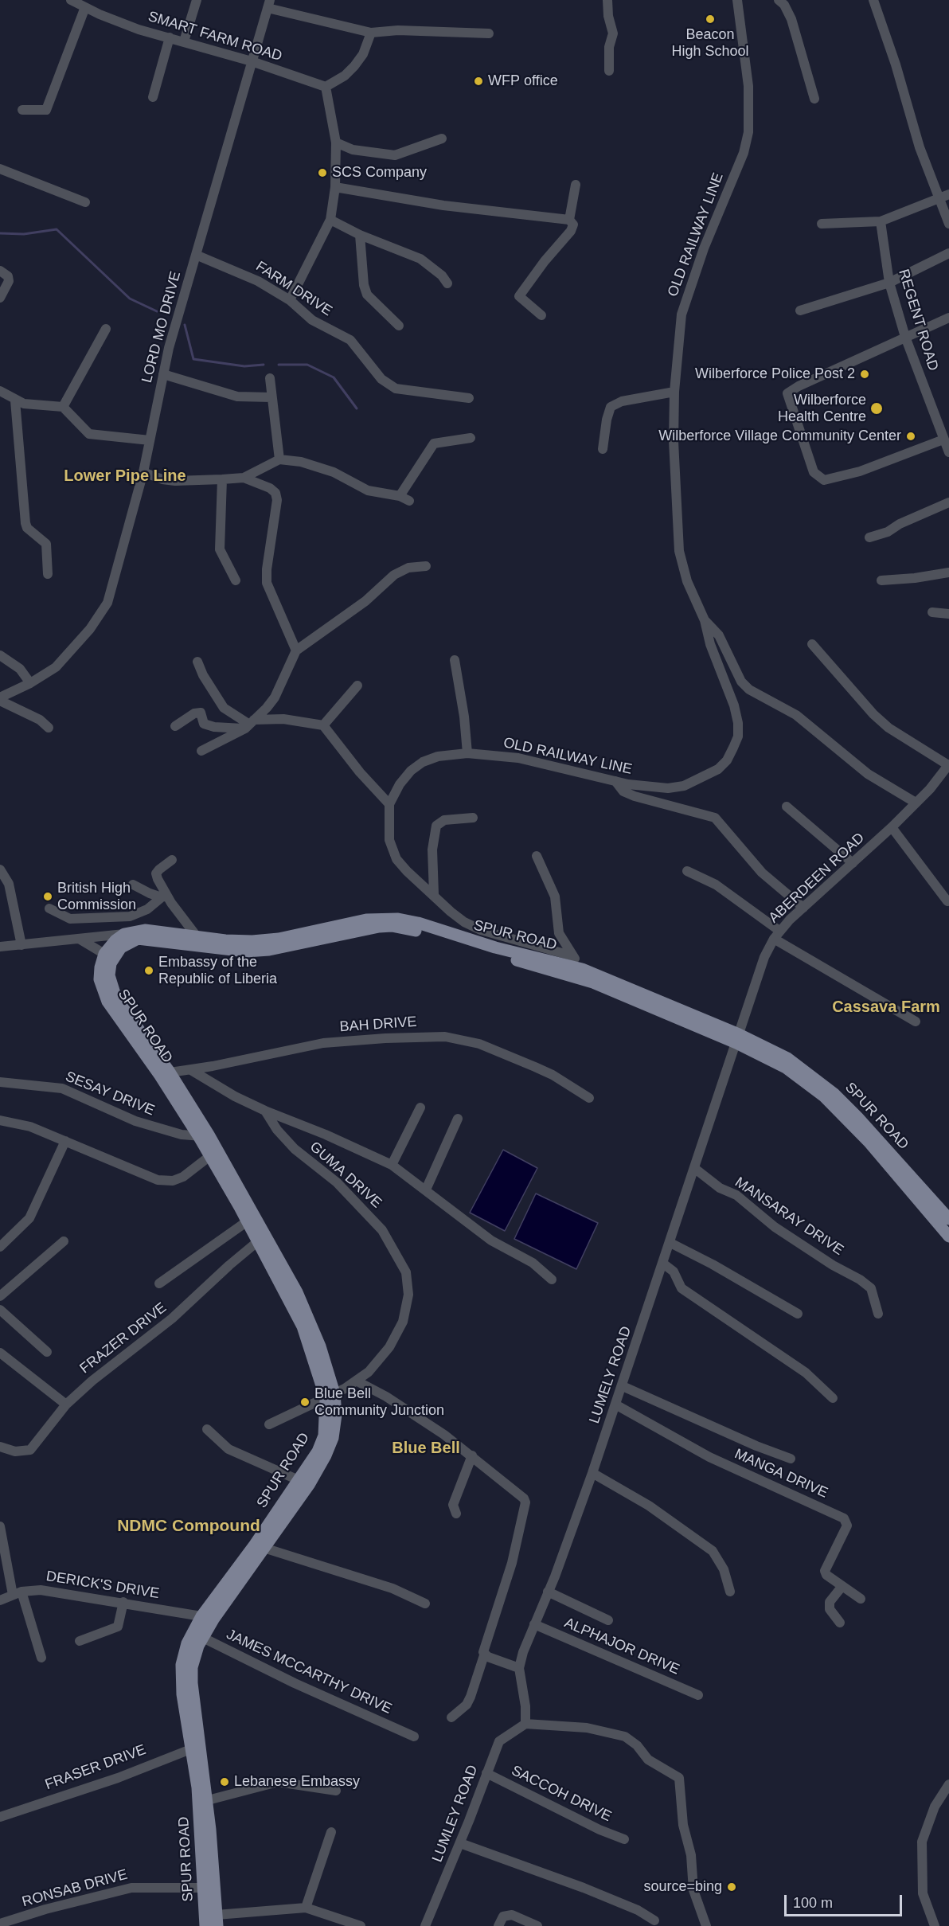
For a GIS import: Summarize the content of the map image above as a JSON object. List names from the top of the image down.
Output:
{
  "streets": {
    "main road": ["SPUR ROAD"],
    "street": [
      "SMART FARM ROAD",
      "OLD RAILWAY LINE",
      "FARM DRIVE",
      "REGENT ROAD",
      "LORD MO DRIVE",
      "ABERDEEN ROAD",
      "BAH DRIVE",
      "SESAY DRIVE",
      "GUMA DRIVE",
      "MANSARAY DRIVE",
      "FRAZER DRIVE",
      "LUMELY ROAD",
      "MANGA DRIVE",
      "DERICK'S DRIVE",
      "ALPHAJOR DRIVE",
      "JAMES MCCARTHY DRIVE",
      "FRASER DRIVE",
      "SACCOH DRIVE",
      "LUMLEY ROAD",
      "RONSAB DRIVE"
    ]
  },
  "crossings": [
    ["SMART FARM ROAD", "LORD MO DRIVE"],
    ["OLD RAILWAY LINE", "ABERDEEN ROAD"],
    ["FARM DRIVE", "LORD MO DRIVE"],
    ["ABERDEEN ROAD", "SPUR ROAD"],
    ["ABERDEEN ROAD", "LUMELY ROAD"],
    ["SPUR ROAD", "BAH DRIVE"],
    ["SPUR ROAD", "SESAY DRIVE"],
    ["SPUR ROAD", "GUMA DRIVE"],
    ["SPUR ROAD", "FRAZER DRIVE"],
    ["SPUR ROAD", "LUMELY ROAD"],
    ["SPUR ROAD", "DERICK'S DRIVE"],
    ["SPUR ROAD", "JAMES MCCARTHY DRIVE"],
    ["SPUR ROAD", "FRASER DRIVE"],
    ["SPUR ROAD", "RONSAB DRIVE"],
    ["MANSARAY DRIVE", "LUMELY ROAD"],
    ["LUMELY ROAD", "MANGA DRIVE"],
    ["LUMELY ROAD", "ALPHAJOR DRIVE"],
    ["LUMELY ROAD", "LUMLEY ROAD"],
    ["SACCOH DRIVE", "LUMLEY ROAD"]
  ],
  "districts": [
    "Lower Pipe Line",
    "Cassava Farm",
    "Blue Bell",
    "NDMC Compound"
  ],
  "places": [
    "Beacon High School",
    "WFP office",
    "SCS Company",
    "Wilberforce Police Post 2",
    "Wilberforce Health Centre",
    "Wilberforce Village Community Center",
    "British High Commission",
    "Embassy of the Republic of Liberia",
    "Blue Bell Community Junction",
    "Lebanese Embassy",
    "source=bing"
  ],
  "scale_bar": "100 m"
}
